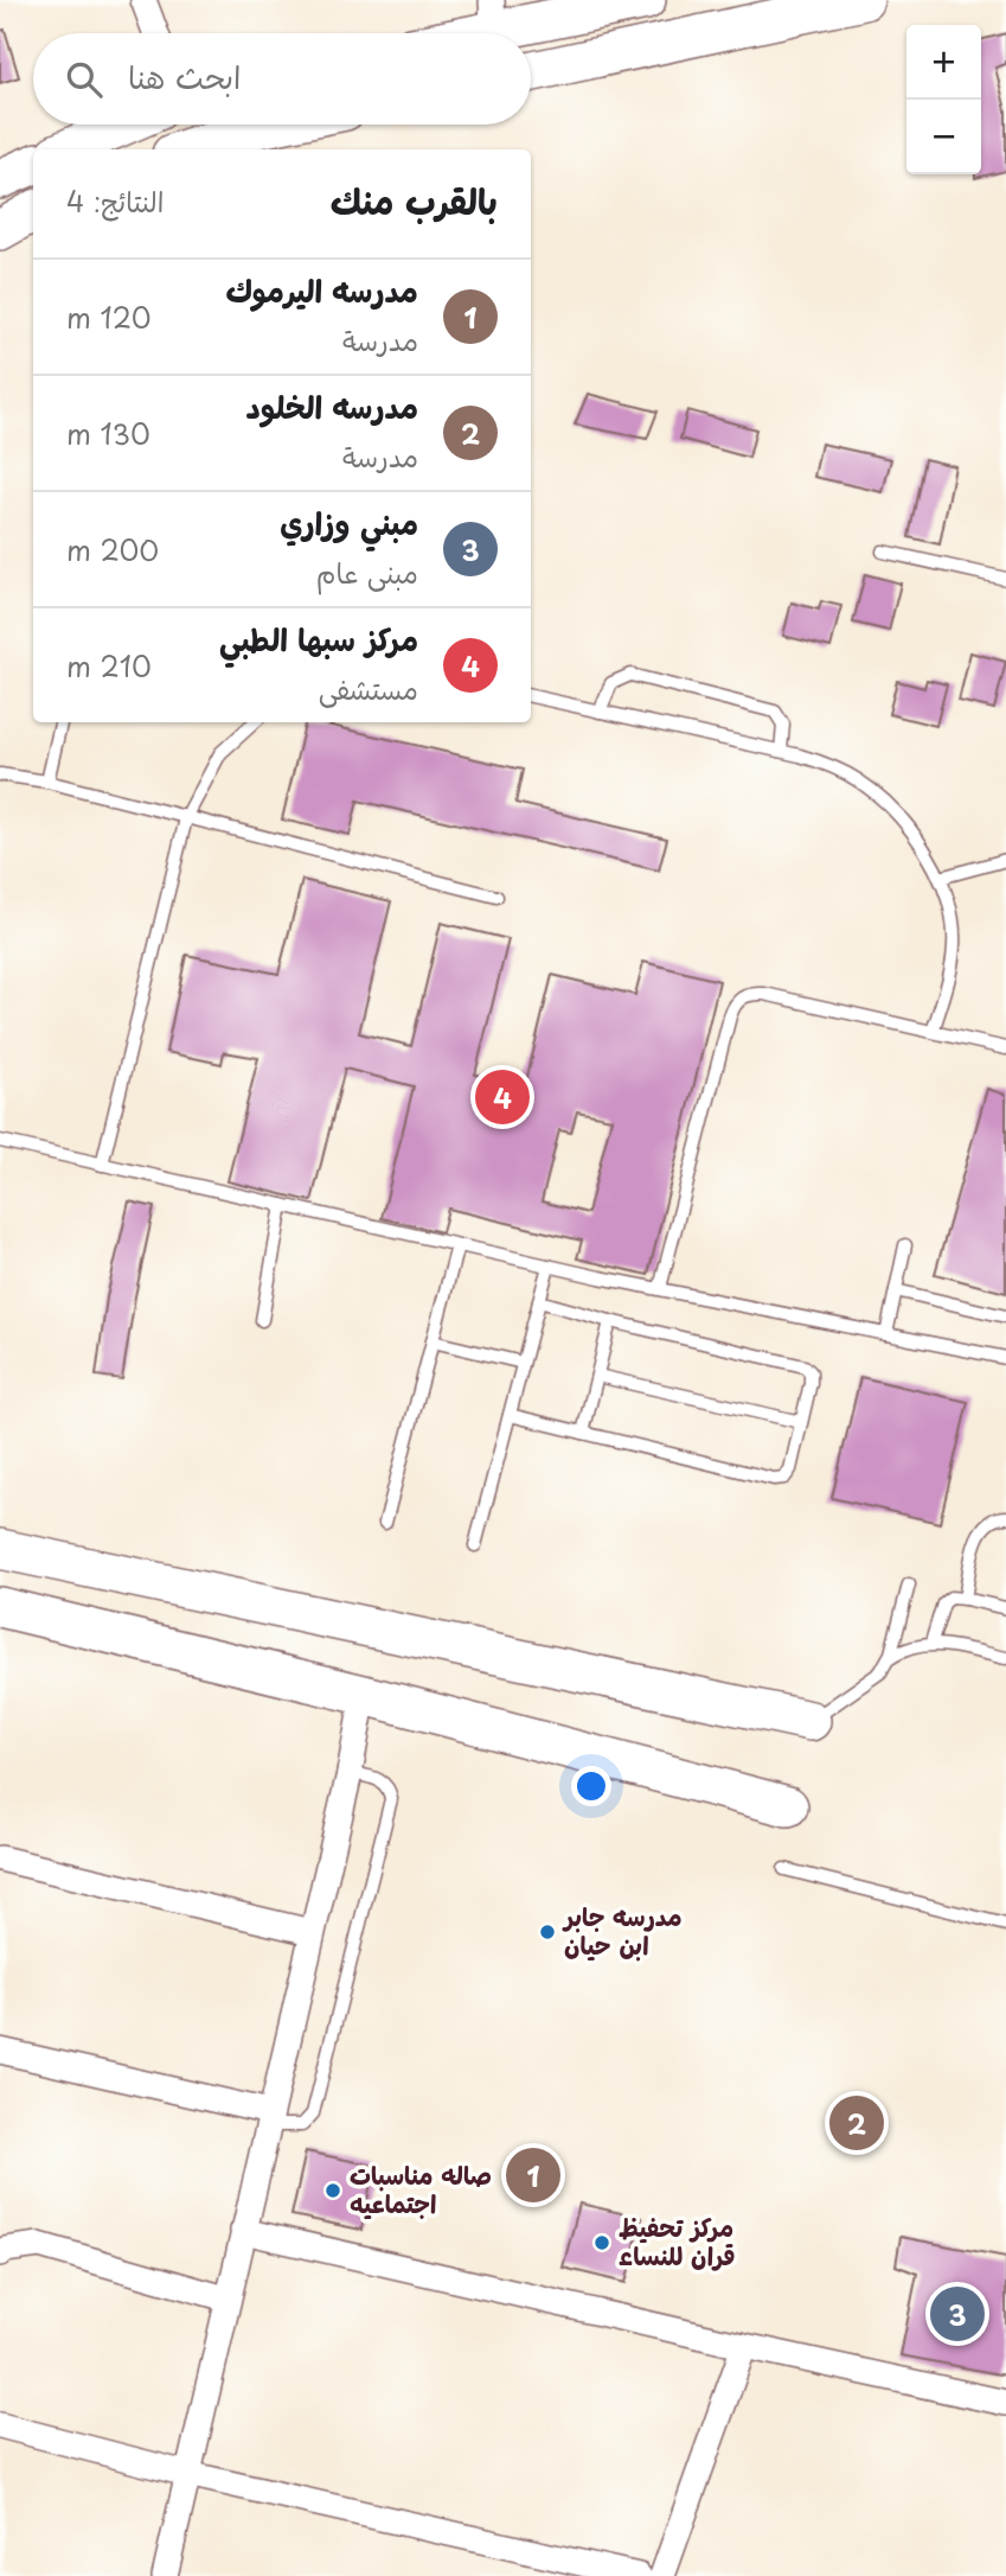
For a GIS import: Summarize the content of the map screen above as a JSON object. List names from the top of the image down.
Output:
{
  "places": ["مدرسه جابر ابن حيان", "صاله مناسبات اجتماعيه", "مركز تحفيظ قران للنساء"],
  "page": {
    "map_buttons": ["+", "−"],
    "search": "ابحث هنا",
    "heading": ["بالقرب منك", "النتائج: 4"],
    "list": [
      {
        "mark": "1",
        "name": "مدرسه اليرموك",
        "note": "مدرسة",
        "value": "120 m"
      },
      {
        "mark": "2",
        "name": "مدرسه الخلود",
        "note": "مدرسة",
        "value": "130 m"
      },
      {
        "mark": "3",
        "name": "مبني وزاري",
        "note": "مبنى عام",
        "value": "200 m"
      },
      {
        "mark": "4",
        "name": "مركز سبها الطبي",
        "note": "مستشفى",
        "value": "210 m"
      }
    ],
    "pins": [
      "4",
      "2",
      "1",
      "3"
    ]
  }
}
